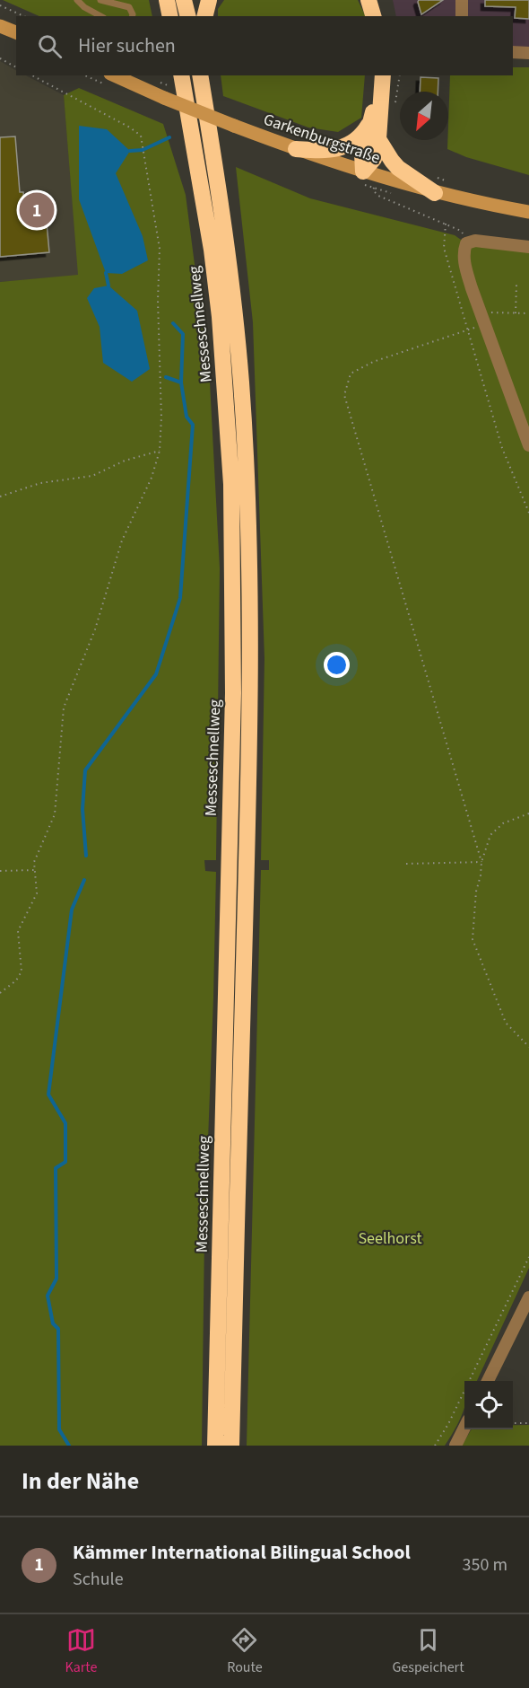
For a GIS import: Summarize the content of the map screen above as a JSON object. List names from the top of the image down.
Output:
{
  "streets": {
    "highway": ["Messeschnellweg"],
    "main road": ["Garkenburgstraße"]
  },
  "parks": ["Seelhorst"],
  "north": "bottom left",
  "page": {
    "search": "Hier suchen",
    "pins": "1",
    "heading": "In der Nähe",
    "list": [
      {
        "mark": "1",
        "name": "Kämmer International Bilingual School",
        "note": "Schule",
        "value": "350 m"
      }
    ],
    "nav": ["Karte", "Route", "Gespeichert"]
  }
}
